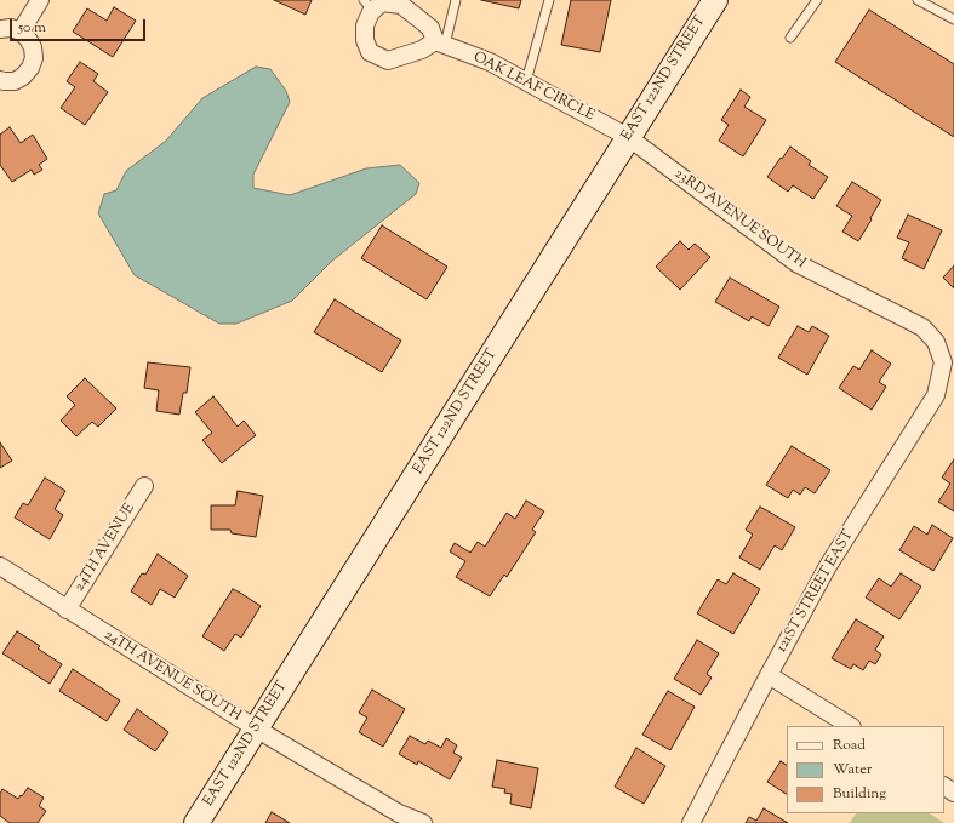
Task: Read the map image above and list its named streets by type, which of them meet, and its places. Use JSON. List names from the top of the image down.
{
  "streets": {
    "street": [
      "EAST 122ND STREET",
      "OAK LEAF CIRCLE",
      "23RD AVENUE SOUTH",
      "24TH AVENUE",
      "121ST STREET EAST",
      "24TH AVENUE SOUTH"
    ]
  },
  "crossings": [
    ["EAST 122ND STREET", "OAK LEAF CIRCLE"],
    ["EAST 122ND STREET", "23RD AVENUE SOUTH"],
    ["EAST 122ND STREET", "24TH AVENUE SOUTH"],
    ["OAK LEAF CIRCLE", "23RD AVENUE SOUTH"],
    ["23RD AVENUE SOUTH", "121ST STREET EAST"],
    ["24TH AVENUE", "24TH AVENUE SOUTH"]
  ],
  "legend": ["Road", "Water", "Building"],
  "scale_bar": "50 m"
}
